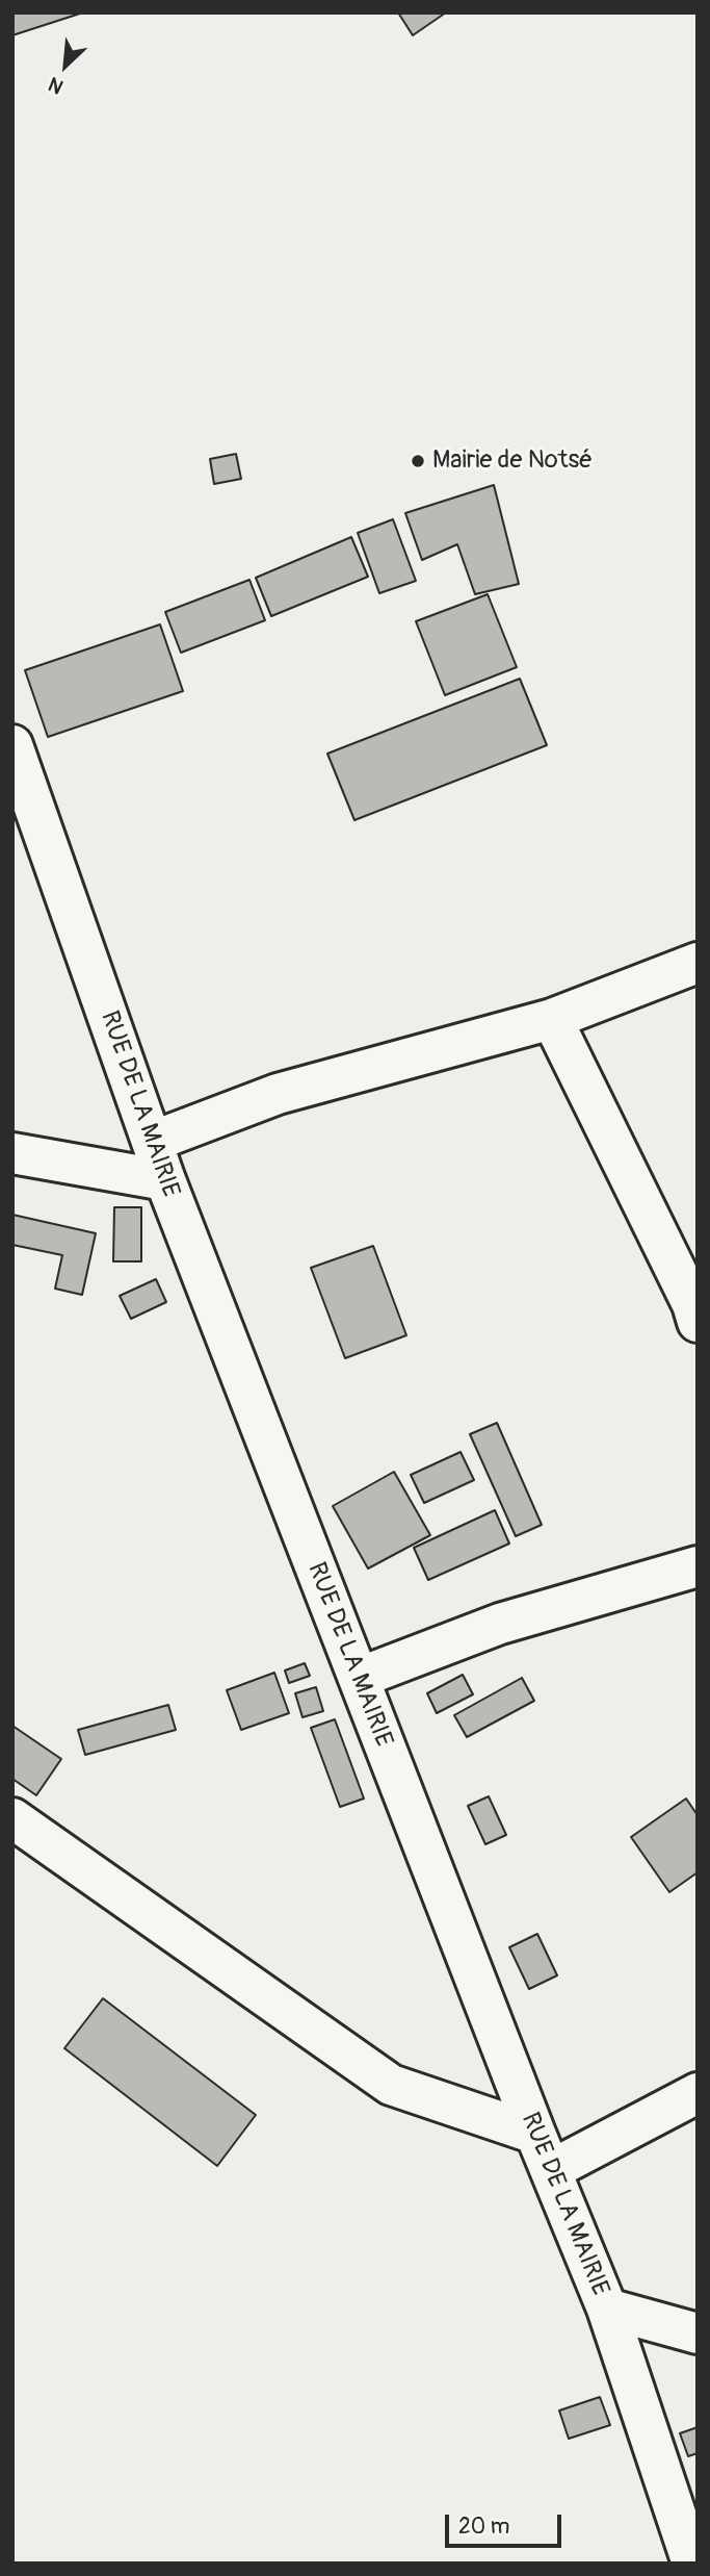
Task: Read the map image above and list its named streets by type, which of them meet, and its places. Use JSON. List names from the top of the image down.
{
  "streets": {
    "street": ["RUE DE LA MAIRIE"]
  },
  "places": ["Mairie de Notsé"],
  "scale_bar": "20 m",
  "north": "bottom left"
}
